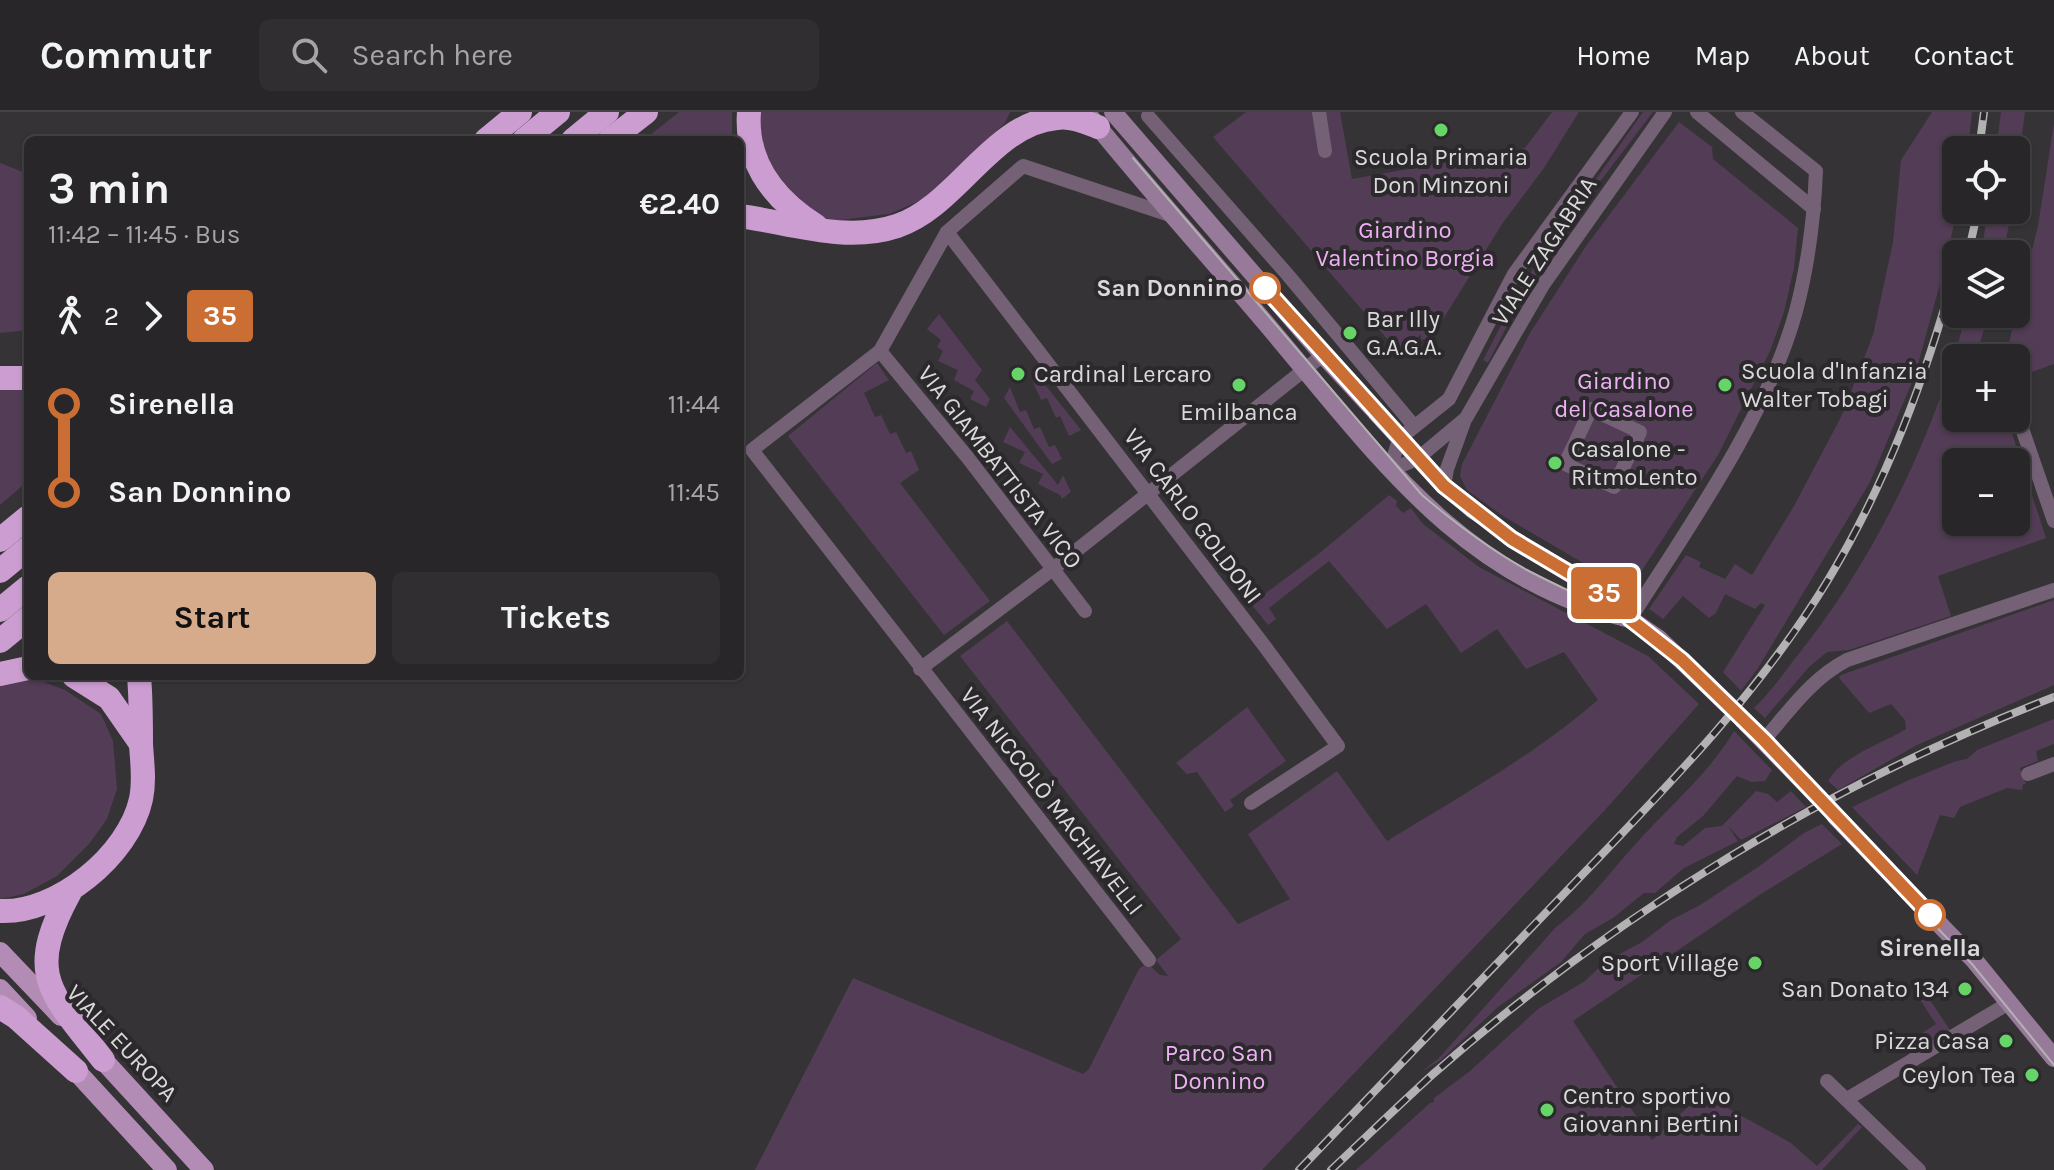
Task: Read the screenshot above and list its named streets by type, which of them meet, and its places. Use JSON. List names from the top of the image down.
{
  "streets": {
    "main road": ["VIALE EUROPA"],
    "street": [
      "VIALE ZAGABRIA",
      "VIA GIAMBATTISTA VICO",
      "VIA CARLO GOLDONI",
      "VIA NICCOLÒ MACHIAVELLI"
    ]
  },
  "crossings": [
    ["VIA GIAMBATTISTA VICO", "VIA NICCOLÒ MACHIAVELLI"],
    ["VIA CARLO GOLDONI", "VIA NICCOLÒ MACHIAVELLI"]
  ],
  "parks": ["Giardino Valentino Borgia", "Giardino del Casalone", "Parco San Donnino"],
  "places": [
    "Scuola Primaria Don Minzoni",
    "San Donnino",
    "Bar Illy G.A.G.A.",
    "Cardinal Lercaro",
    "Emilbanca",
    "Scuola d'Infanzia Walter Tobagi",
    "Casalone - RitmoLento",
    "Sirenella",
    "Sport Village",
    "San Donato 134",
    "Pizza Casa",
    "Ceylon Tea",
    "Centro sportivo Giovanni Bertini"
  ],
  "lines": ["bus line 35"],
  "page": {
    "header": "Commutr",
    "search": "Search here",
    "nav": [
      "Home",
      "Map",
      "About",
      "Contact"
    ],
    "on_map": "35",
    "map_buttons": ["+", "−"],
    "heading": ["3 min", "11:42 – 11:45 · Bus", "€2.40"],
    "legs": ["2", "35"],
    "list": [
      {
        "name": "Sirenella",
        "value": "11:44"
      },
      {
        "name": "San Donnino",
        "value": "11:45"
      }
    ],
    "buttons": ["Start", "Tickets"]
  }
}
